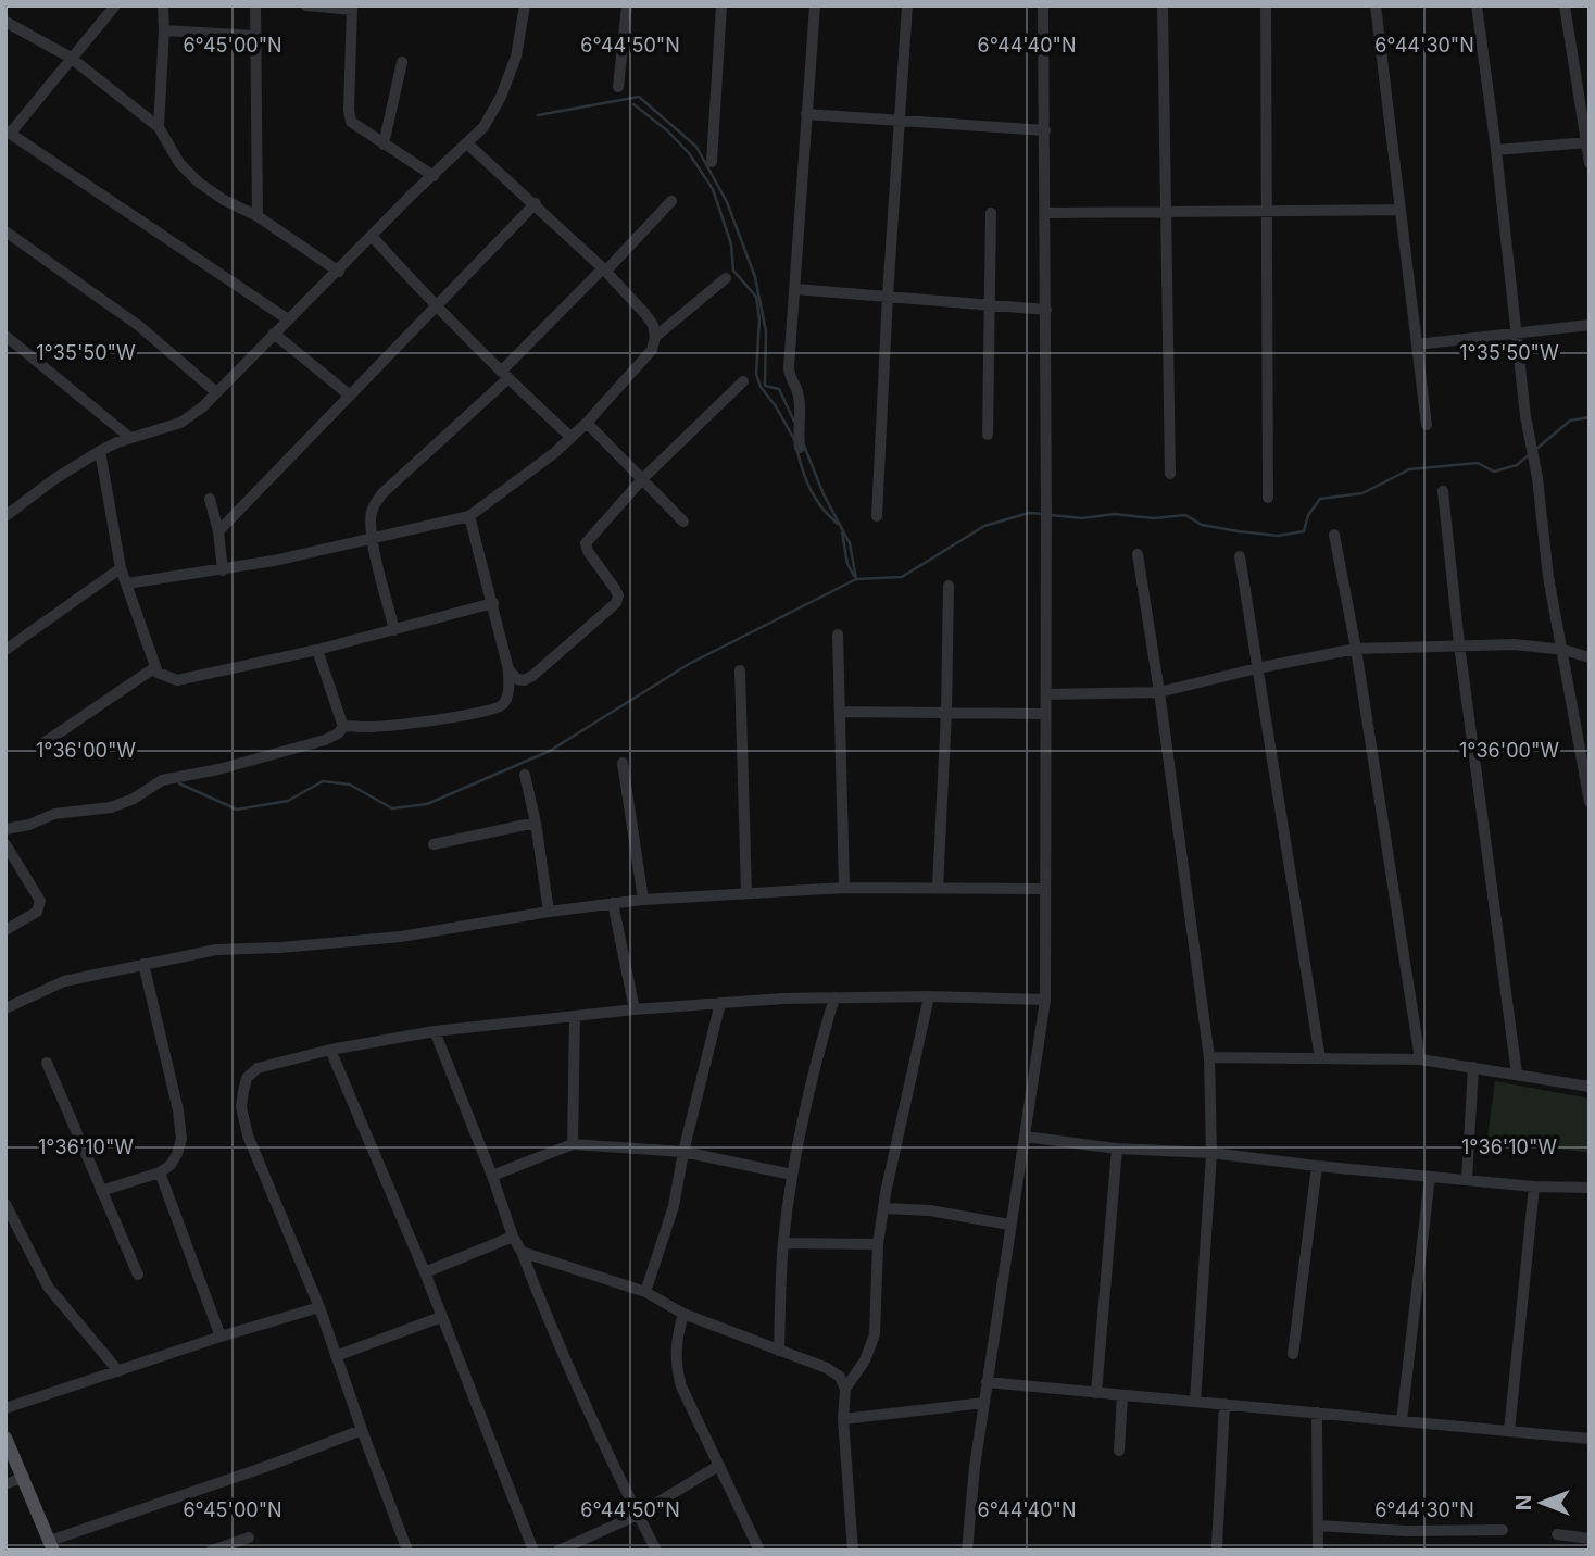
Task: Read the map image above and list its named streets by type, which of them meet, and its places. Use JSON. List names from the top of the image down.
{
  "north": "left",
  "coordinates": [
    "6°45'00\"N",
    "6°44'50\"N",
    "6°44'40\"N",
    "6°44'30\"N",
    "1°35'50\"W",
    "1°36'00\"W",
    "1°36'10\"W"
  ]
}
